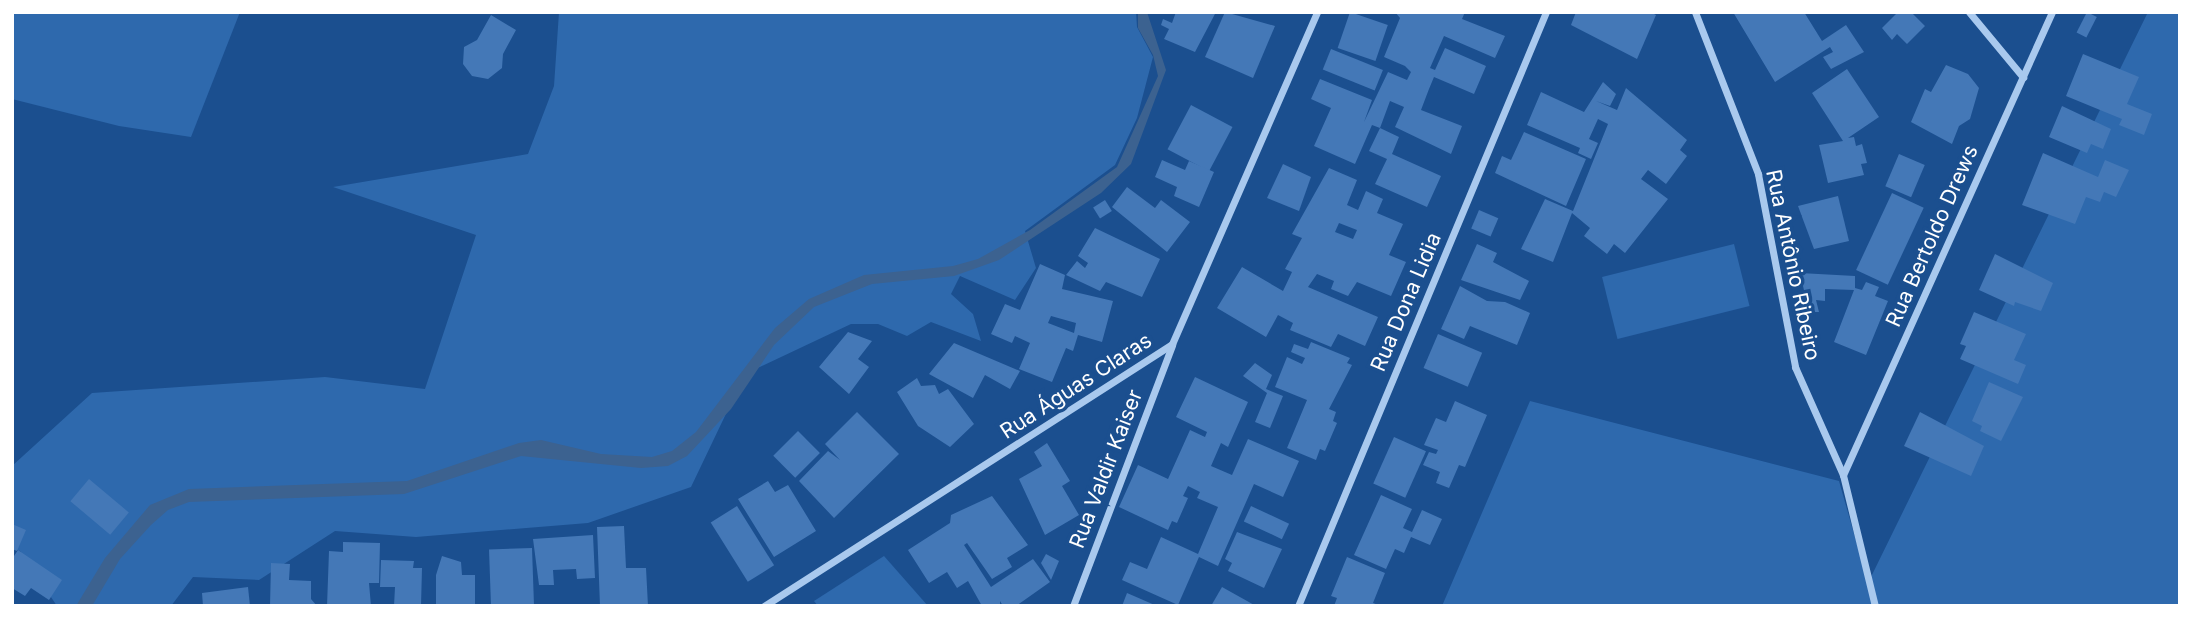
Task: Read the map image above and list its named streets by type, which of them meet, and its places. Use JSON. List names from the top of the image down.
{
  "streets": {
    "street": [
      "Rua Bertoldo Drews",
      "Rua Antônio Ribeiro",
      "Rua Dona Lidia",
      "Rua Águas Claras",
      "Rua Valdir Kaiser"
    ]
  },
  "crossings": [
    ["Rua Bertoldo Drews", "Rua Antônio Ribeiro"],
    ["Rua Águas Claras", "Rua Valdir Kaiser"]
  ]
}
